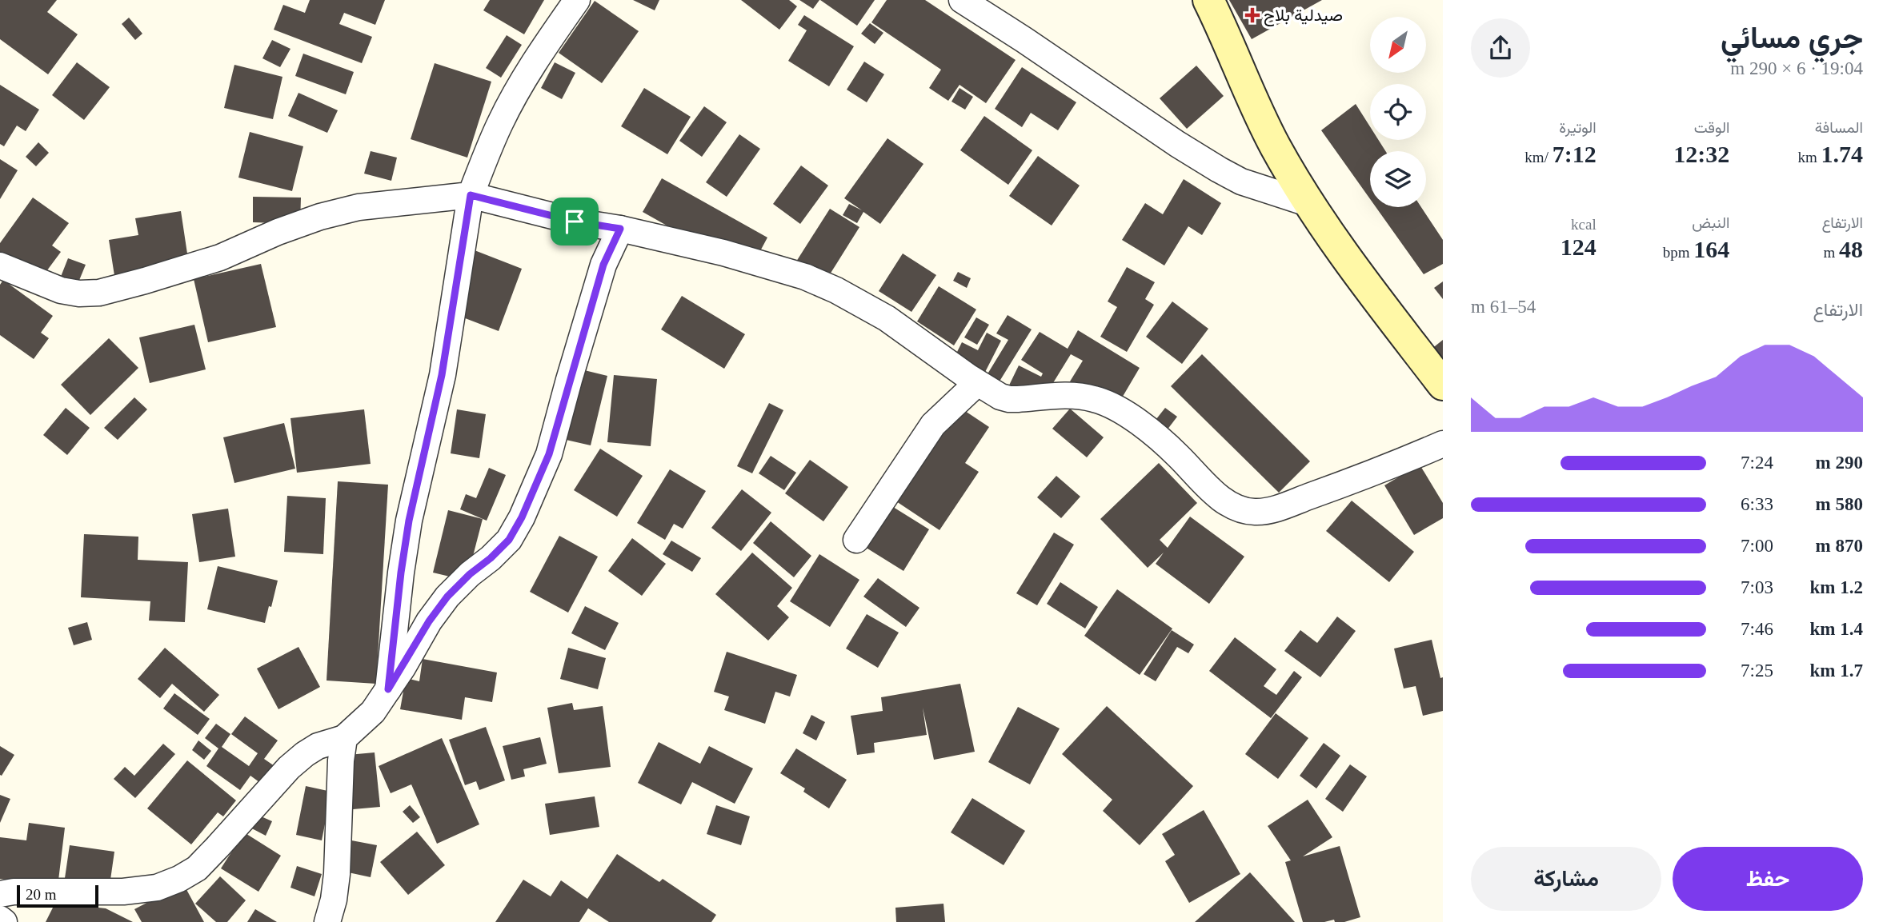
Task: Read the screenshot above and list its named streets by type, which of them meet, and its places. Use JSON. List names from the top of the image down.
{
  "places": {
    "health": ["صيدلية بلاح"]
  },
  "scale_bar": "20 m",
  "north": "bottom left",
  "page": {
    "heading": ["جري مسائي", "19:04 · 6 × 290 m"],
    "stats": [
      ["المسافة", "1.74 km"],
      ["الوقت", "12:32"],
      ["الوتيرة", "7:12 /km"],
      ["الارتفاع", "48 m"],
      ["النبض", "164 bpm"],
      ["kcal", "124"]
    ],
    "chart": ["الارتفاع", "54–61 m"],
    "list": [
      {
        "name": "290 m",
        "note": "7:24"
      },
      {
        "name": "580 m",
        "note": "6:33"
      },
      {
        "name": "870 m",
        "note": "7:00"
      },
      {
        "name": "1.2 km",
        "note": "7:03"
      },
      {
        "name": "1.4 km",
        "note": "7:46"
      },
      {
        "name": "1.7 km",
        "note": "7:25"
      }
    ],
    "buttons": ["حفظ", "مشاركة"],
    "scale": "20 m"
  }
}
